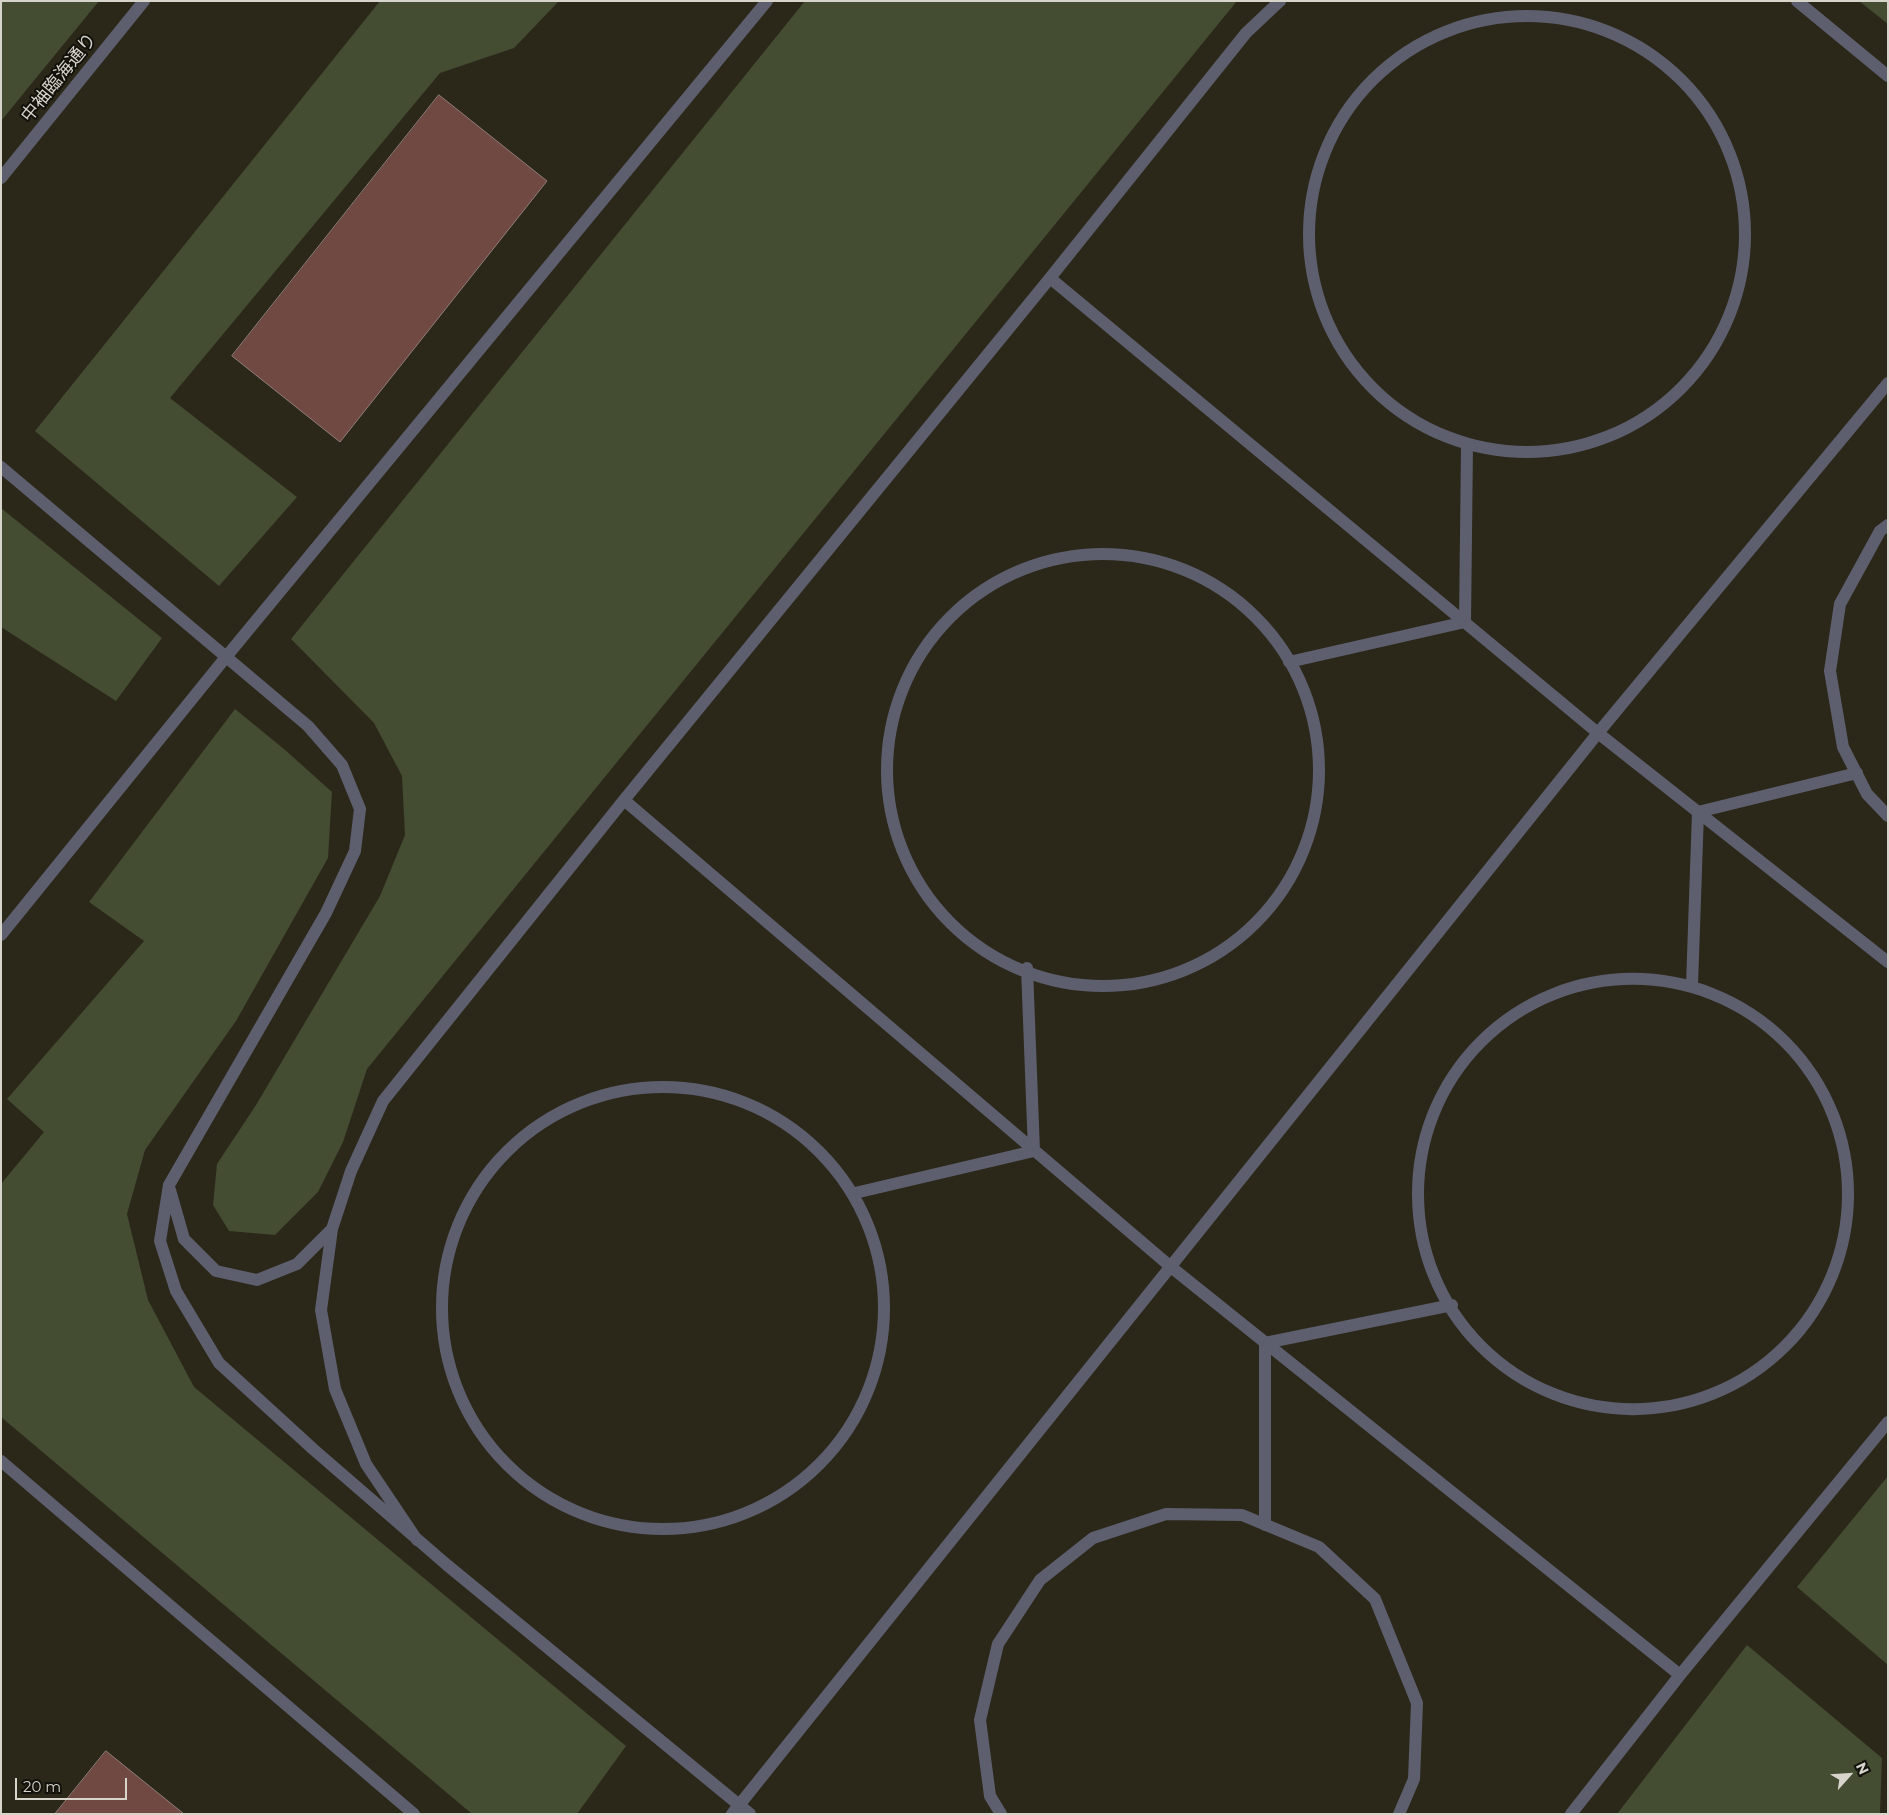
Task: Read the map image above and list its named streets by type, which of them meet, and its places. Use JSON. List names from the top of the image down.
{
  "streets": {
    "street": ["中袖臨海通り"]
  },
  "scale_bar": "20 m",
  "north": "top right"
}
